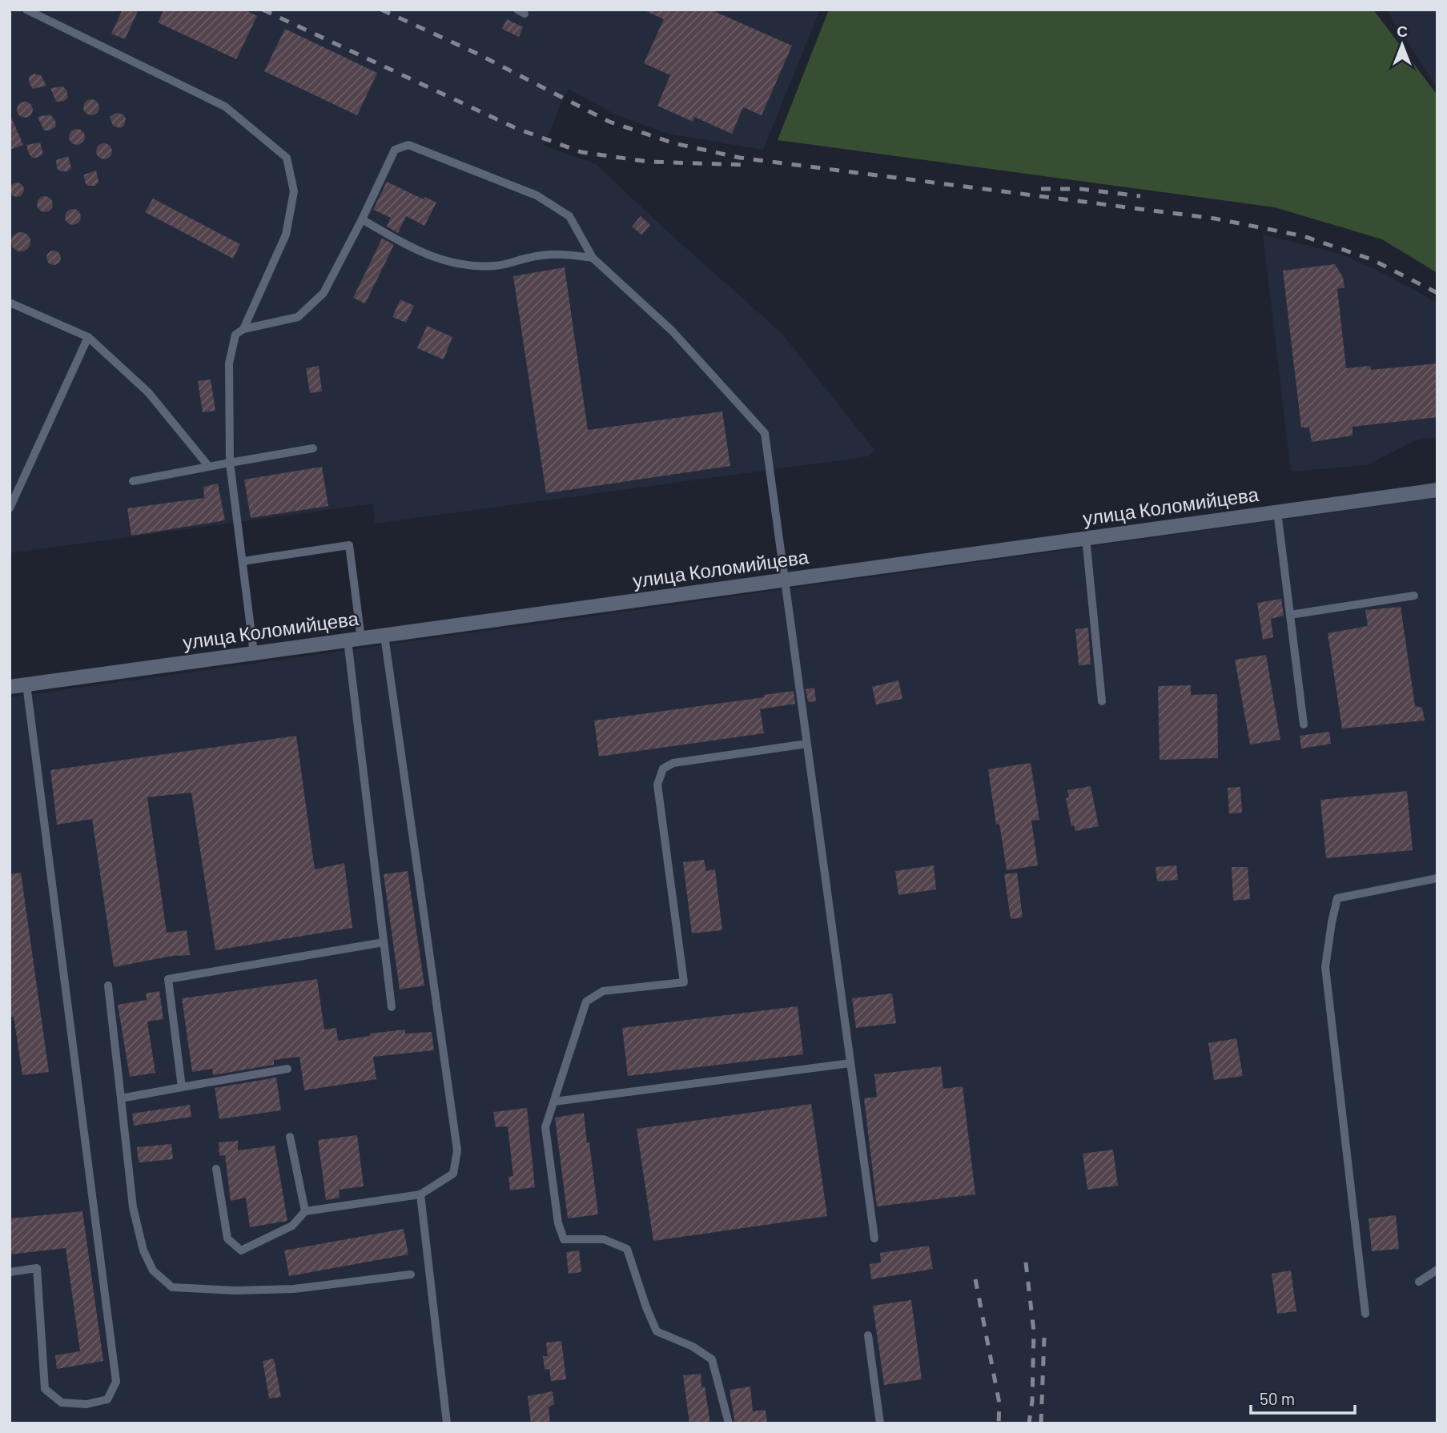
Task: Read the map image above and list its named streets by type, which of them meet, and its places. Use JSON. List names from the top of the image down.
{
  "streets": {
    "street": ["улица Коломийцева"]
  },
  "scale_bar": "50 m",
  "north": "top"
}
